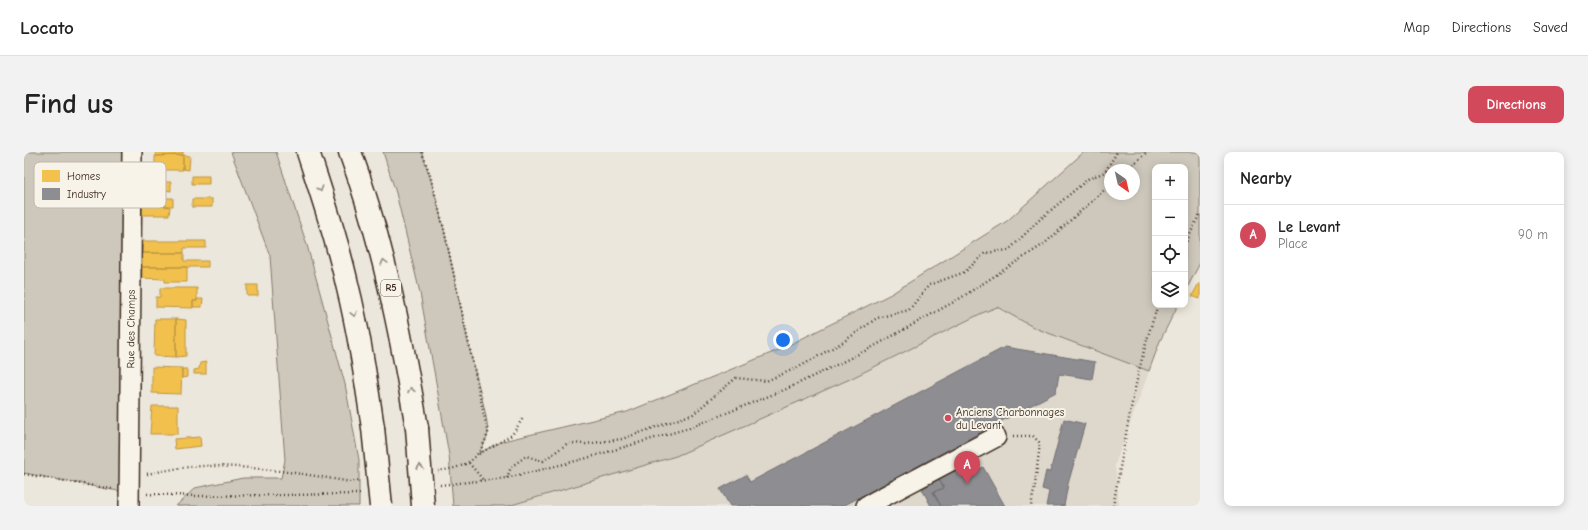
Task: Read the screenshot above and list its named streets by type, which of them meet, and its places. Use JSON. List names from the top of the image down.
{
  "streets": {
    "highway": ["R5"],
    "street": ["Rue des Champs"]
  },
  "places": ["Anciens Charbonnages du Levant"],
  "legend": ["Homes", "Industry"],
  "north": "bottom right",
  "page": {
    "header": "Locato",
    "nav": ["Map", "Directions", "Saved"],
    "buttons": "Directions",
    "title": "Find us",
    "heading": "Nearby",
    "map_buttons": ["+", "−"],
    "list": [
      {
        "mark": "A",
        "name": "Le Levant",
        "note": "Place",
        "value": "90 m"
      }
    ],
    "pins": "A"
  }
}
